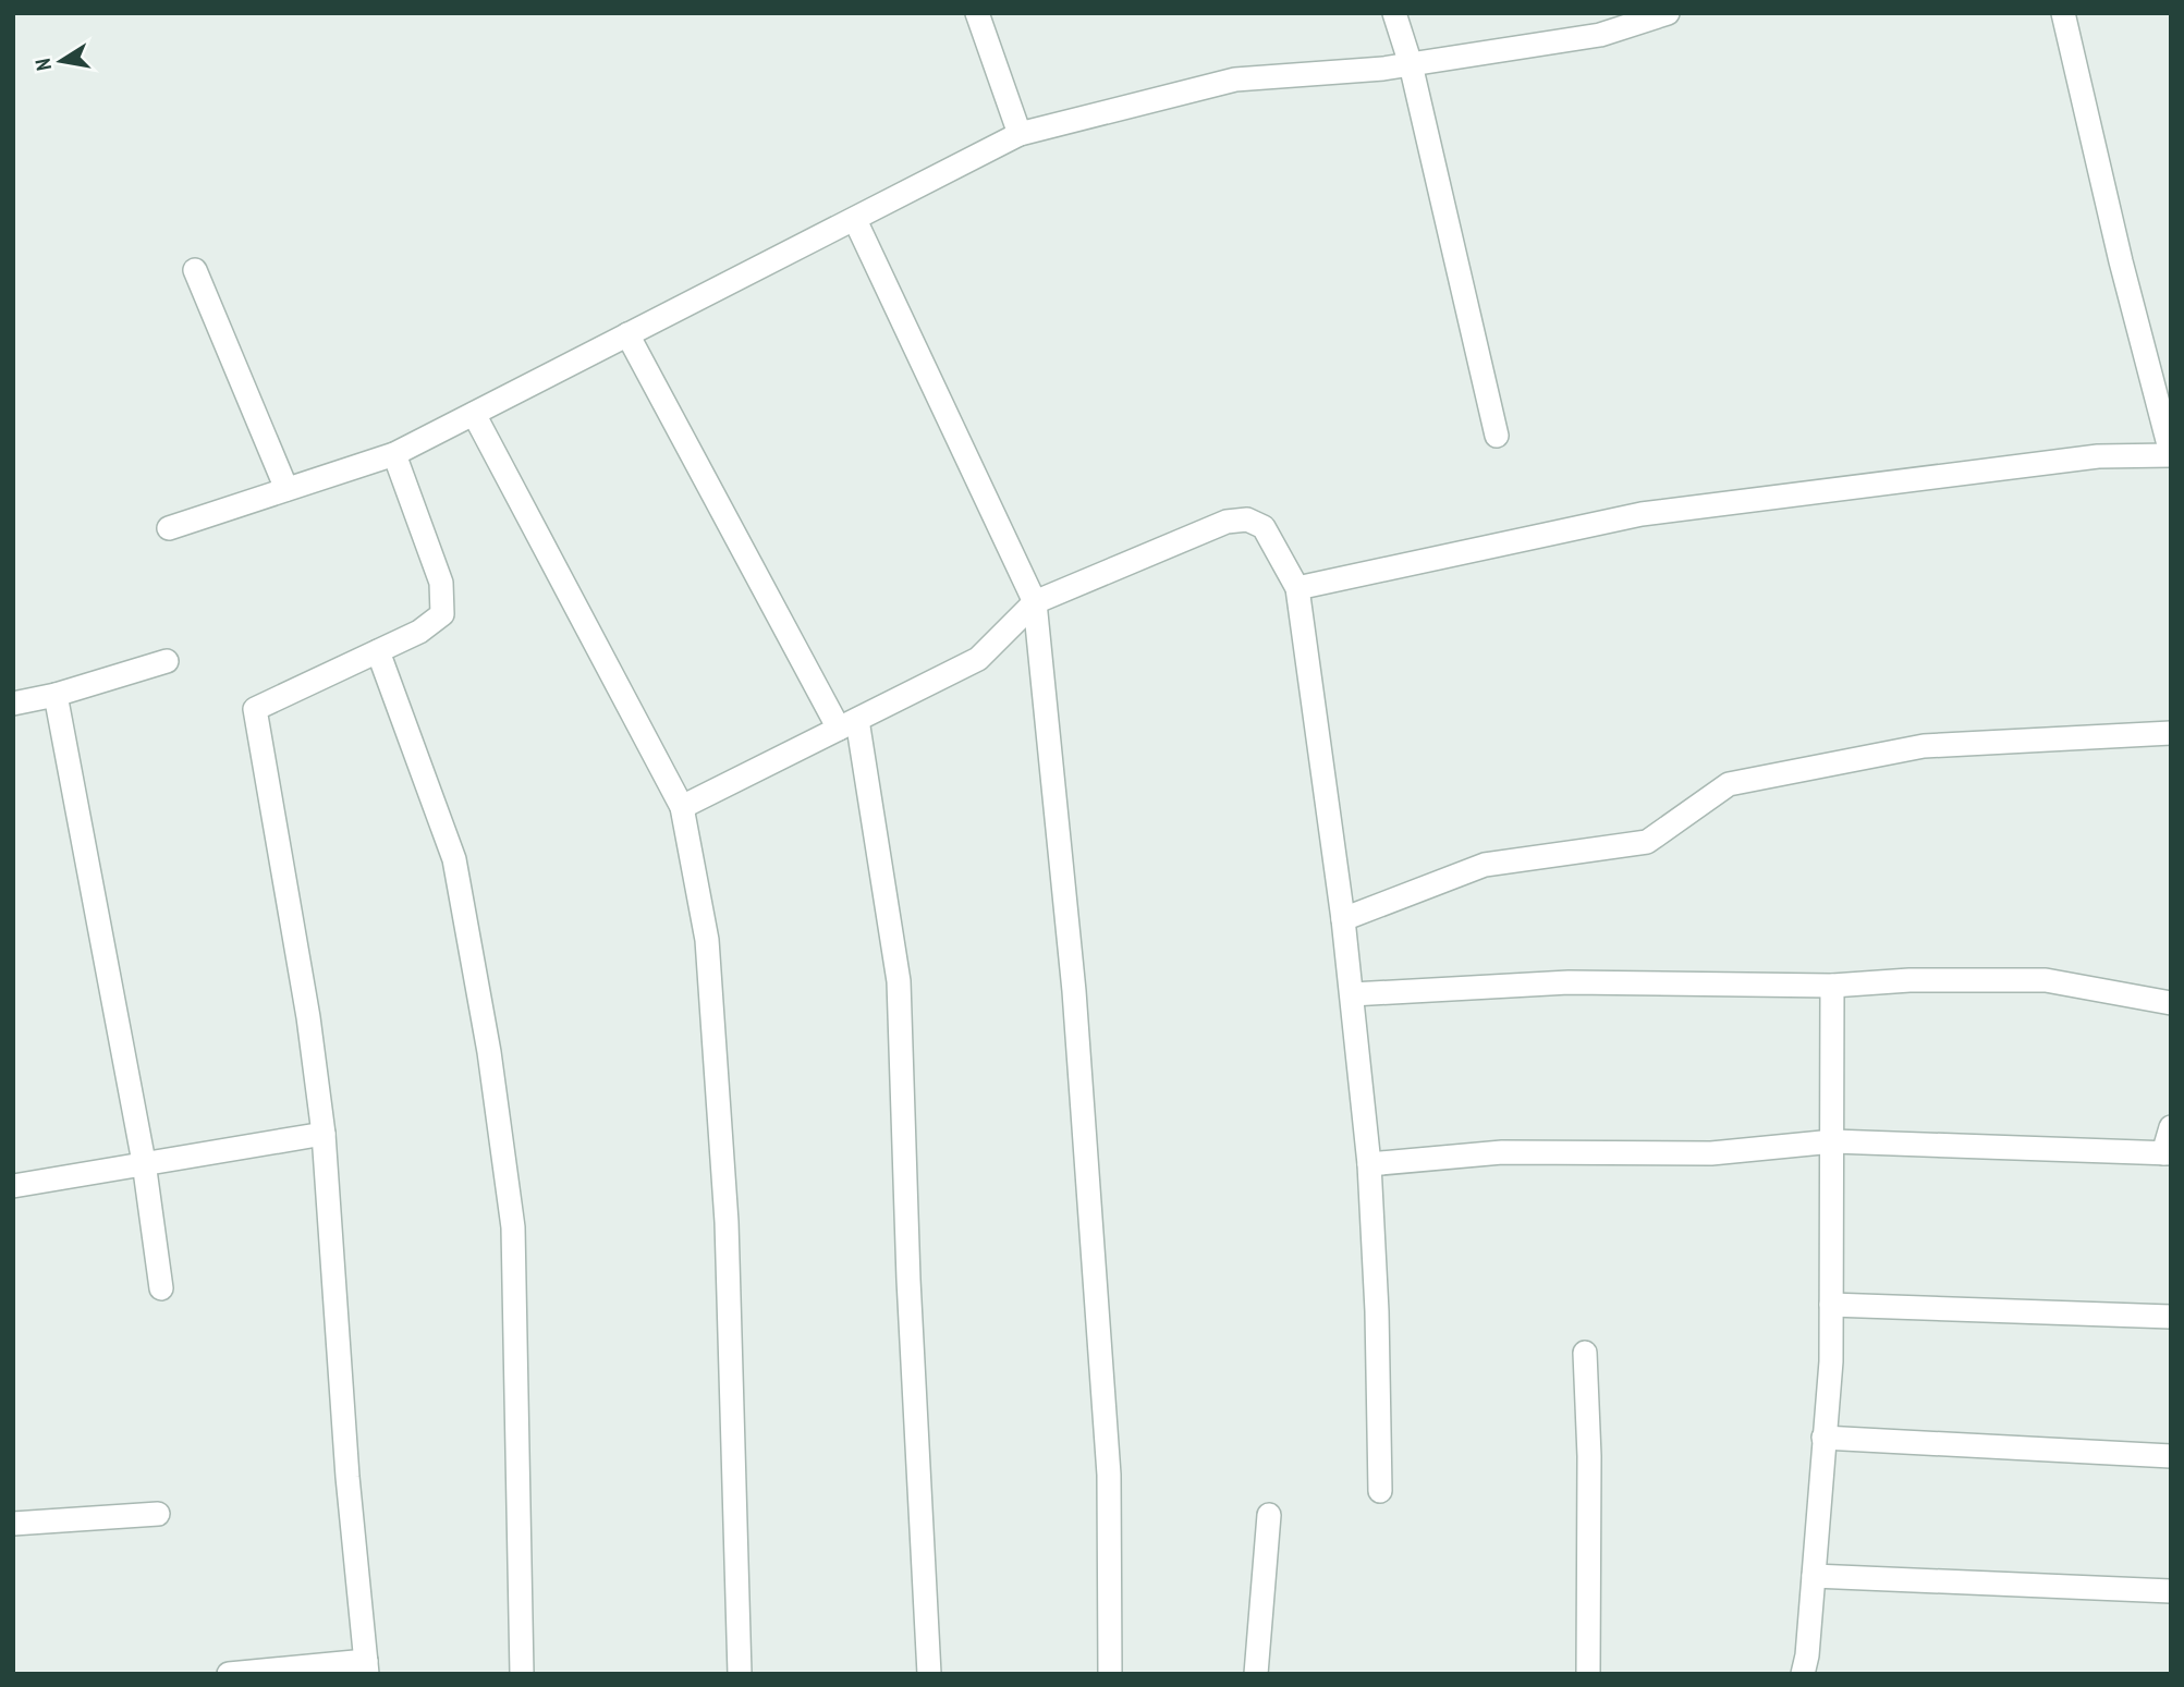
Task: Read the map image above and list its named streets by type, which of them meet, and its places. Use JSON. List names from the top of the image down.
{
  "north": "left"
}
